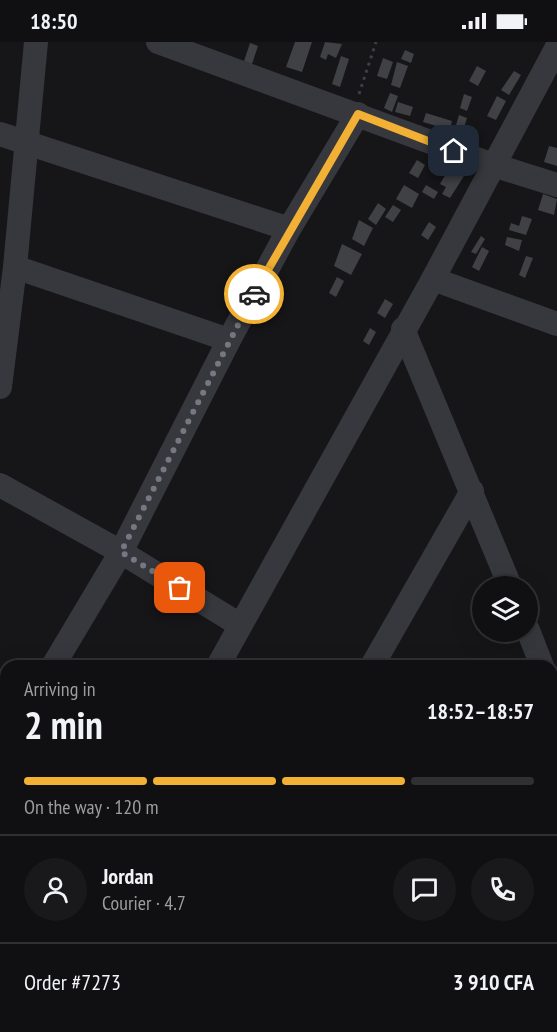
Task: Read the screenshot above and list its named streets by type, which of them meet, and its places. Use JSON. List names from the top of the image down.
{
  "page": {
    "status": "18:50",
    "heading": ["2 min", "Arriving in", "18:52–18:57"],
    "panel": [
      "Jordan",
      "Courier · 4.7",
      "Order #7273",
      "3 910 CFA"
    ],
    "bar": "On the way · 120 m"
  }
}
